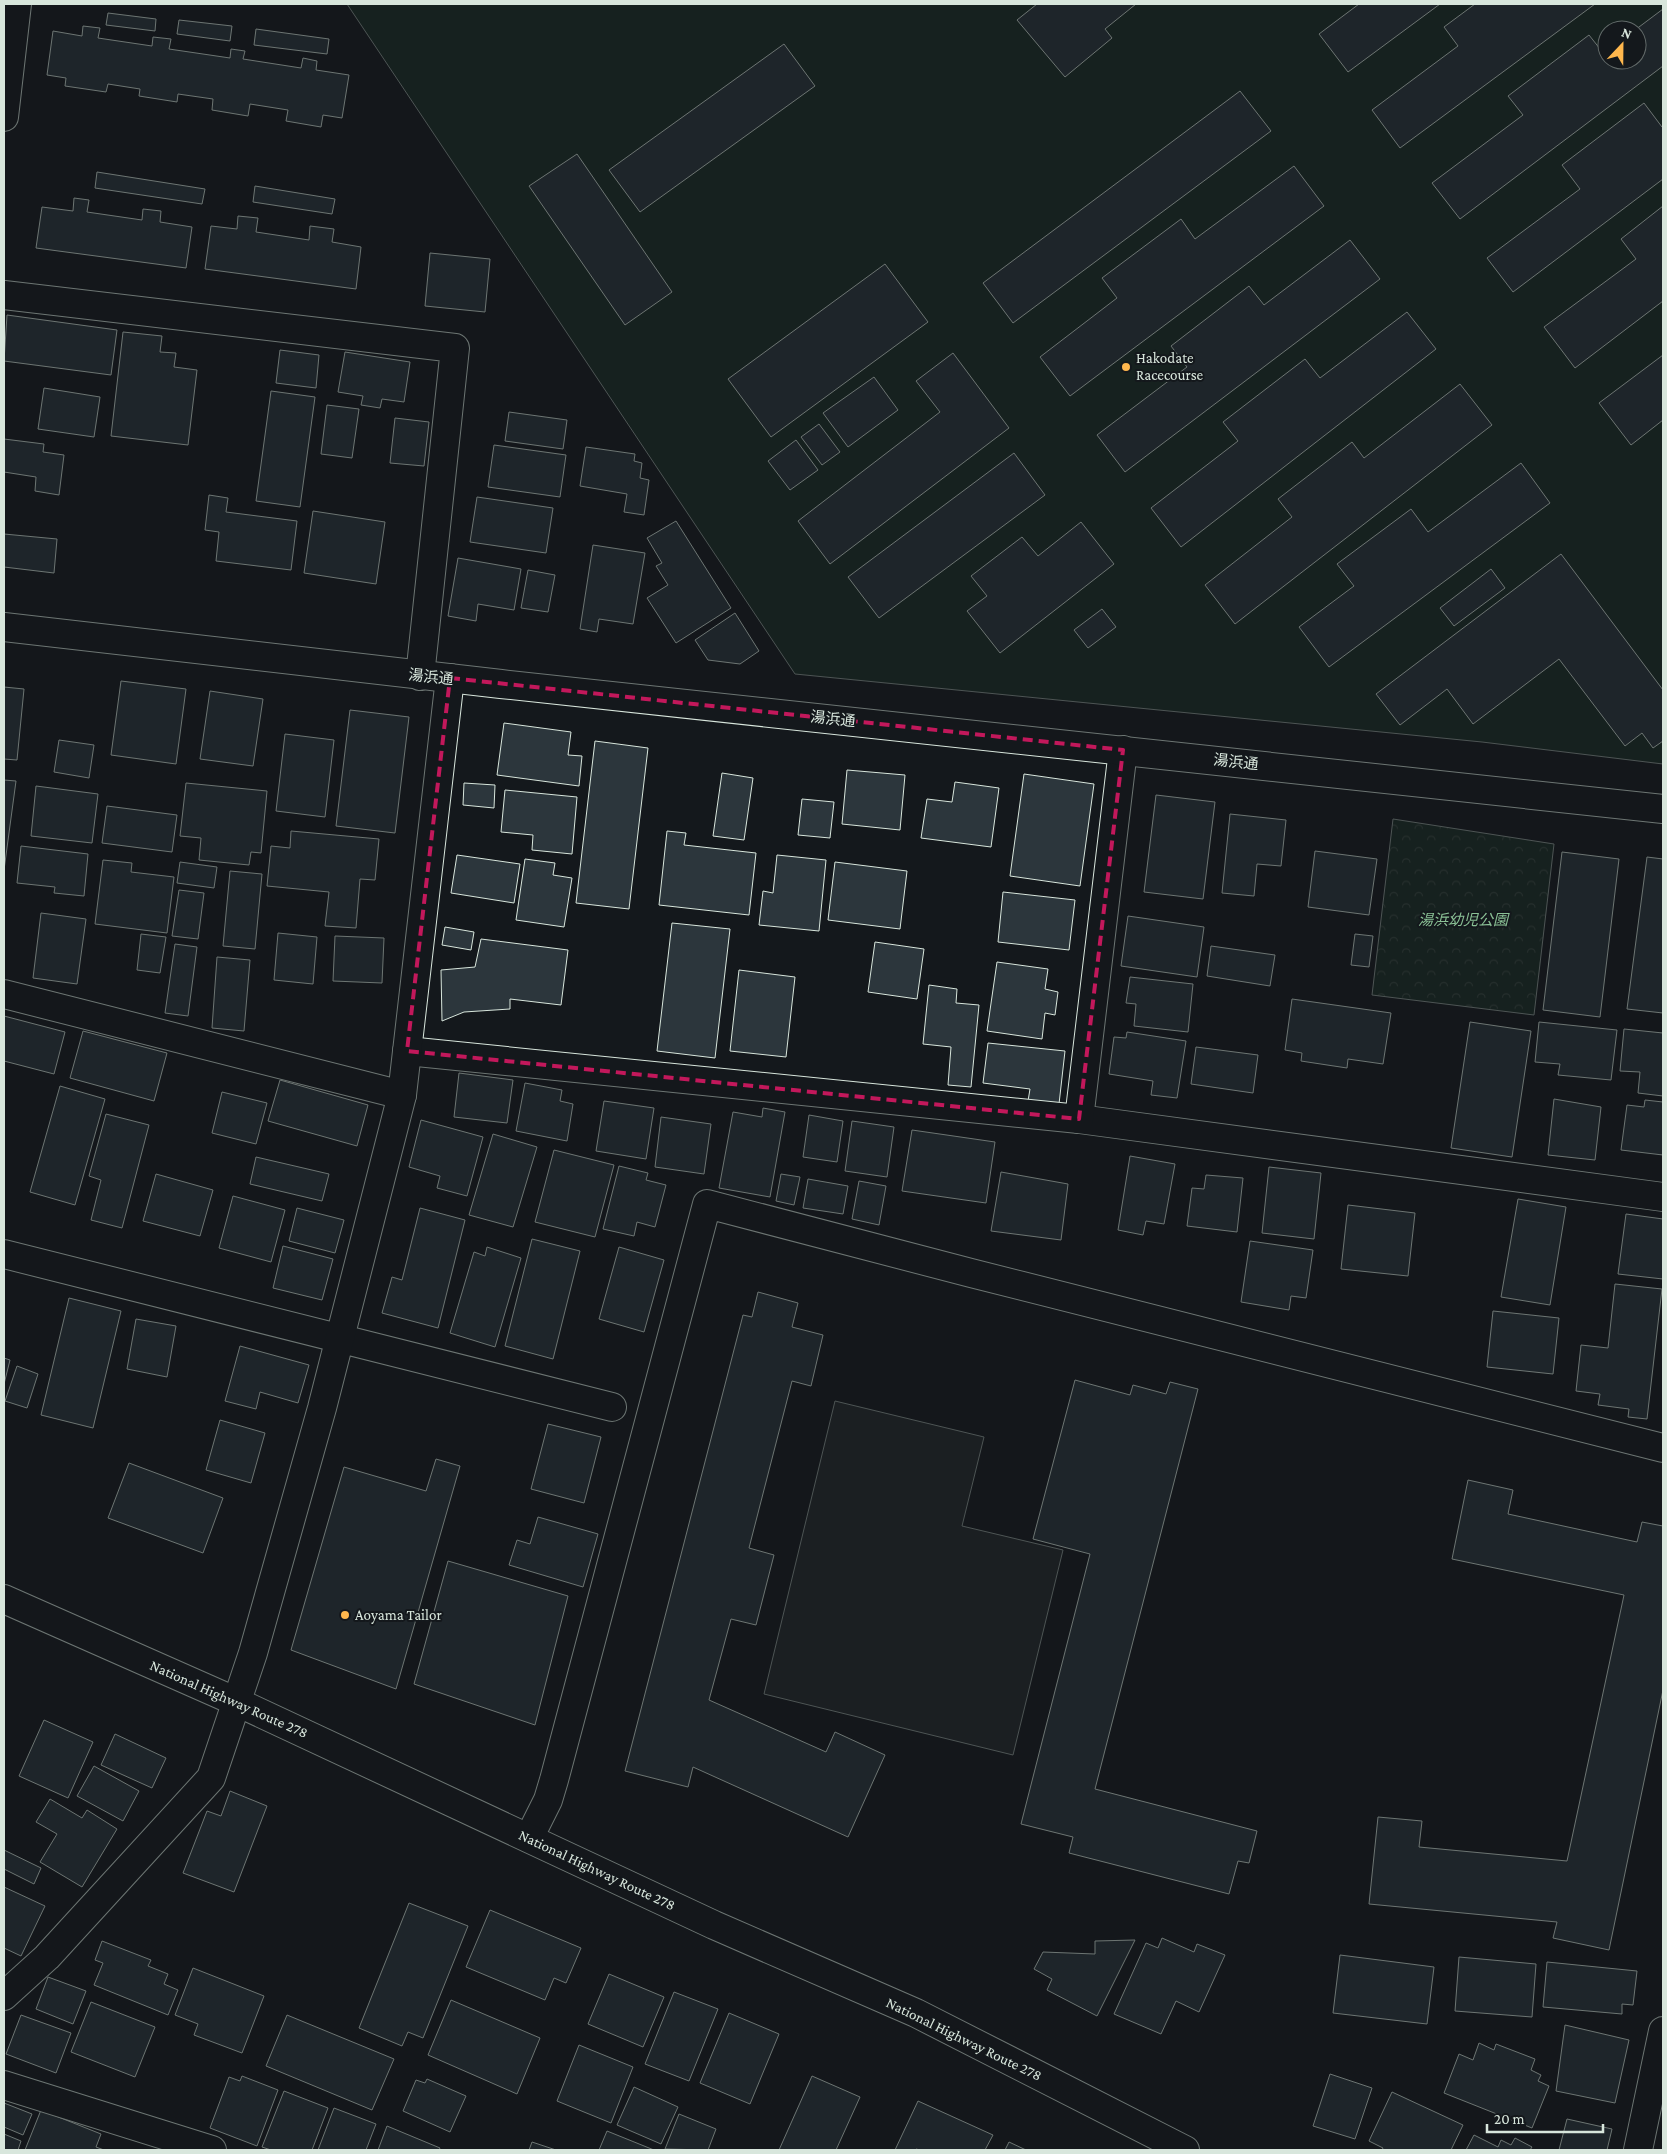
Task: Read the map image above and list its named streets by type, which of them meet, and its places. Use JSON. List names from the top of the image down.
{
  "streets": {
    "main road": ["湯浜通", "National Highway Route 278"]
  },
  "parks": ["湯浜幼児公園"],
  "places": ["Hakodate Racecourse", "Aoyama Tailor"],
  "scale_bar": "20 m",
  "north": "top"
}
